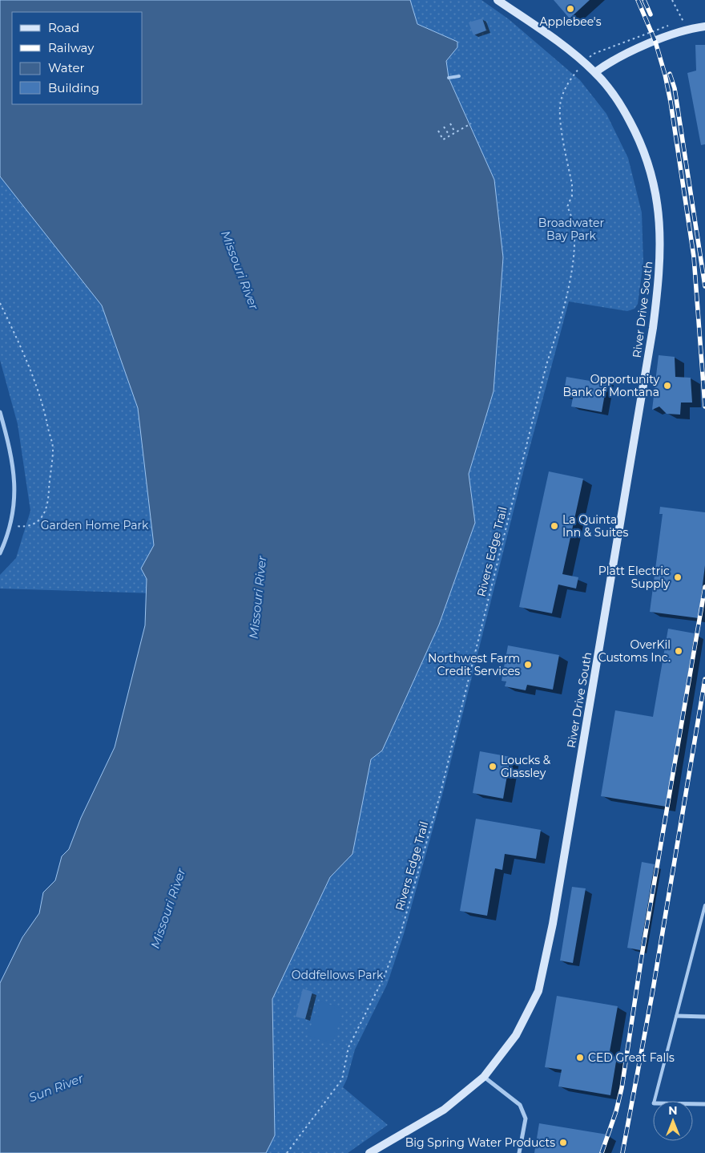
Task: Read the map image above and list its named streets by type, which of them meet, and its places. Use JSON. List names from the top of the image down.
{
  "streets": {
    "main road": ["River Drive South"],
    "path": ["Rivers Edge Trail"]
  },
  "crossings": [
    ["River Drive South", "Rivers Edge Trail"]
  ],
  "water": ["Missouri River", "Sun River"],
  "parks": ["Broadwater Bay Park", "Garden Home Park", "Oddfellows Park"],
  "places": [
    "Applebee's",
    "Opportunity Bank of Montana",
    "La Quinta Inn & Suites",
    "Platt Electric Supply",
    "OverKil Customs Inc.",
    "Northwest Farm Credit Services",
    "Loucks & Glassley",
    "CED Great Falls",
    "Big Spring Water Products"
  ],
  "legend": [
    "Road",
    "Railway",
    "Water",
    "Building"
  ],
  "north": "top"
}
